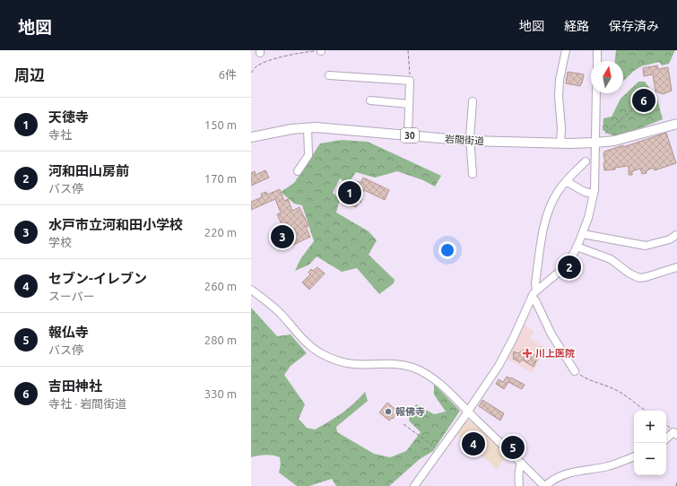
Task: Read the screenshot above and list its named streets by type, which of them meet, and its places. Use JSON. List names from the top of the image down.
{
  "streets": {
    "main road": ["30", "岩間街道"]
  },
  "places": {
    "health": ["川上医院"],
    "other": ["報佛寺"]
  },
  "north": "top",
  "page": {
    "header": "地図",
    "nav": ["地図", "経路", "保存済み"],
    "heading": ["周辺", "6件"],
    "pins": [
      "6",
      "1",
      "3",
      "2",
      "4",
      "5"
    ],
    "list": [
      {
        "mark": "1",
        "name": "天徳寺",
        "note": "寺社",
        "value": "150 m"
      },
      {
        "mark": "2",
        "name": "河和田山房前",
        "note": "バス停",
        "value": "170 m"
      },
      {
        "mark": "3",
        "name": "水戸市立河和田小学校",
        "note": "学校",
        "value": "220 m"
      },
      {
        "mark": "4",
        "name": "セブン-イレブン",
        "note": "スーパー",
        "value": "260 m"
      },
      {
        "mark": "5",
        "name": "報仏寺",
        "note": "バス停",
        "value": "280 m"
      },
      {
        "mark": "6",
        "name": "吉田神社",
        "note": "寺社 · 岩間街道",
        "value": "330 m"
      }
    ],
    "map_buttons": ["+", "−"]
  }
}
